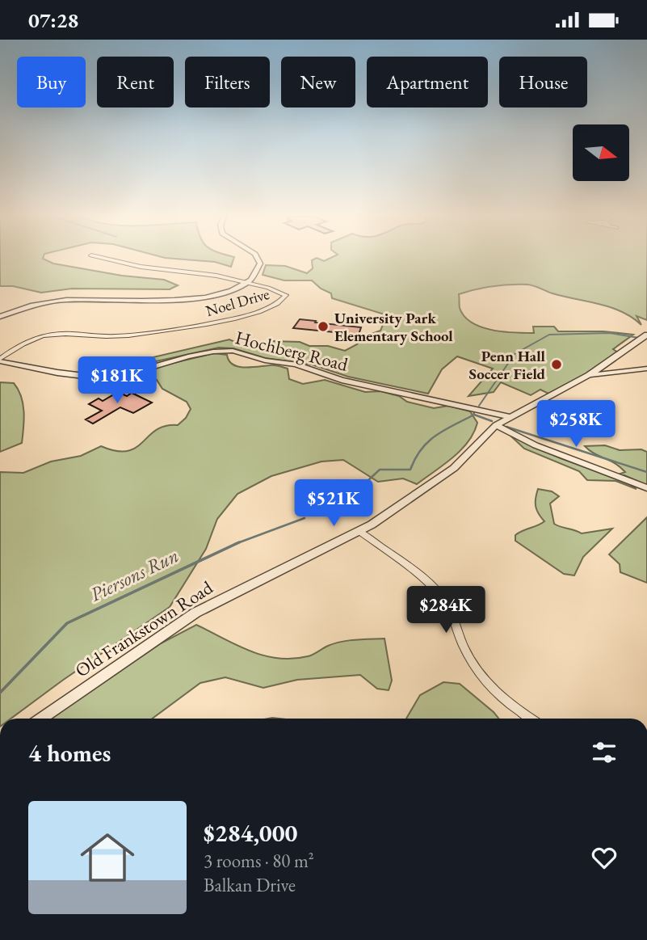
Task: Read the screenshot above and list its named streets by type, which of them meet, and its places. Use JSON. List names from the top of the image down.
{
  "streets": {
    "street": ["Noel Drive", "Hochberg Road", "Old Frankstown Road"]
  },
  "crossings": [
    ["Noel Drive", "Hochberg Road"],
    ["Hochberg Road", "Old Frankstown Road"]
  ],
  "water": ["Piersons Run"],
  "places": ["University Park Elementary School", "Penn Hall Soccer Field"],
  "north": "right",
  "page": {
    "status": "07:28",
    "chip": [
      "Buy",
      "Rent",
      "Filters",
      "New",
      "Apartment",
      "House"
    ],
    "price": [
      "$181K",
      "$258K",
      "$521K",
      "$284K"
    ],
    "heading": "4 homes",
    "list": [
      {
        "name": "$284,000",
        "note": "3 rooms · 80 m² · Balkan Drive"
      }
    ]
  }
}
